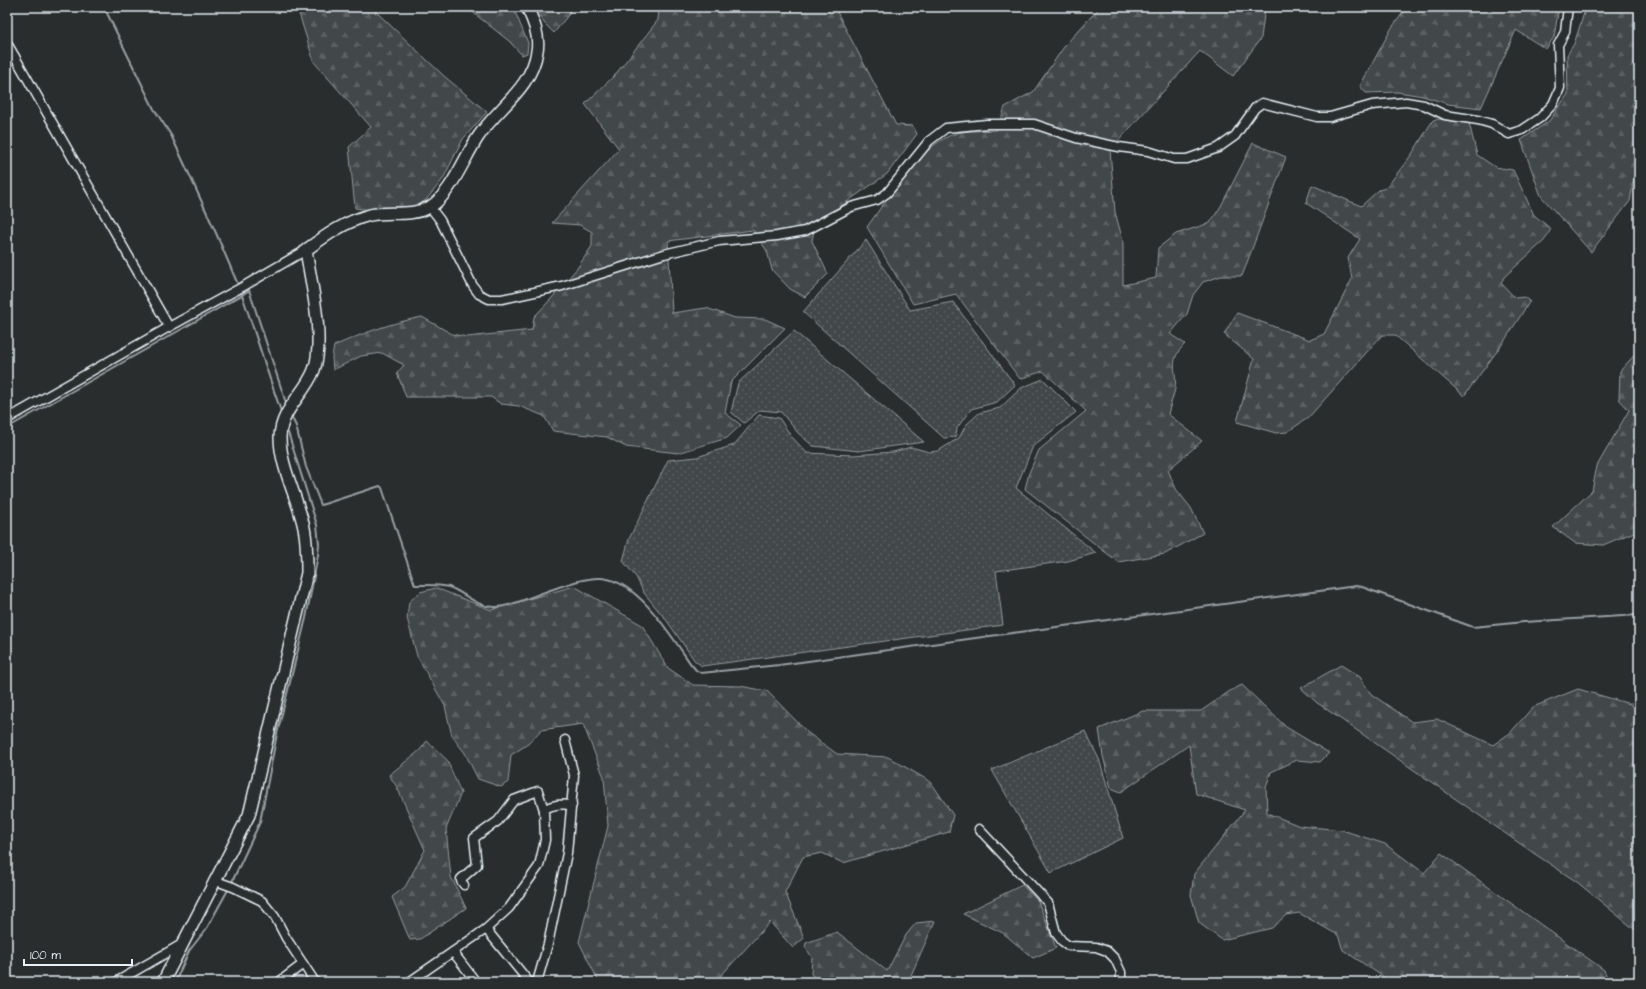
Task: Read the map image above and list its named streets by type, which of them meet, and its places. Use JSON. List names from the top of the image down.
{
  "scale_bar": "100 m"
}
